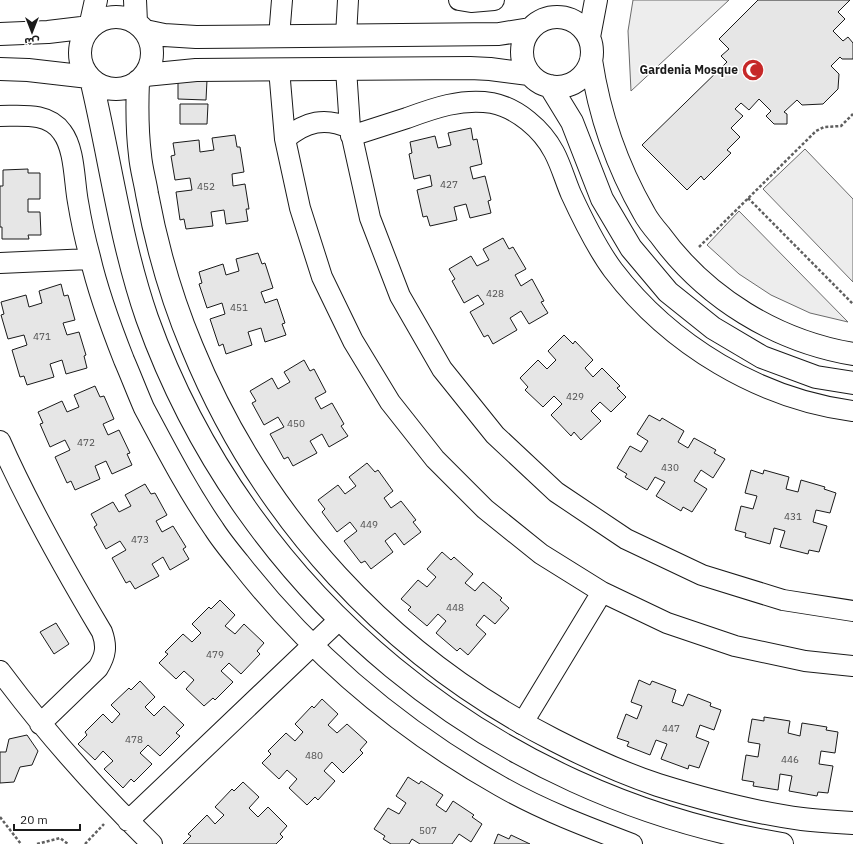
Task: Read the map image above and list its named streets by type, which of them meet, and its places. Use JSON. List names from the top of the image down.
{
  "places": {
    "mosque": ["Gardenia Mosque"]
  },
  "house_numbers": [
    "427",
    "452",
    "428",
    "451",
    "471",
    "429",
    "450",
    "472",
    "430",
    "431",
    "449",
    "473",
    "448",
    "479",
    "447",
    "478",
    "480",
    "446",
    "507"
  ],
  "scale_bar": "20 m",
  "north": "bottom"
}
